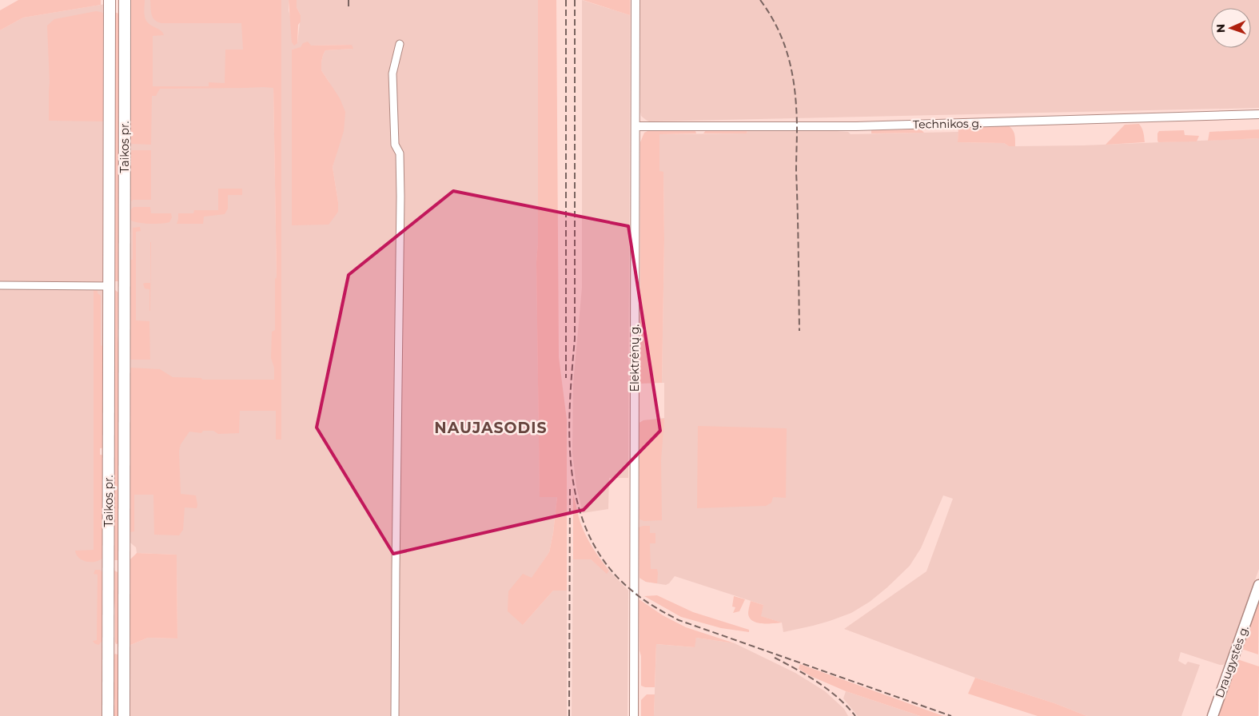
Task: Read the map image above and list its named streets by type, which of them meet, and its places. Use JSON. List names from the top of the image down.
{
  "streets": {
    "main road": ["Taikos pr.", "Draugystės g."],
    "street": ["Technikos g.", "Elektrėnų g."]
  },
  "crossings": [
    ["Technikos g.", "Elektrėnų g."]
  ],
  "districts": ["NAUJASODIS"],
  "north": "left"
}
